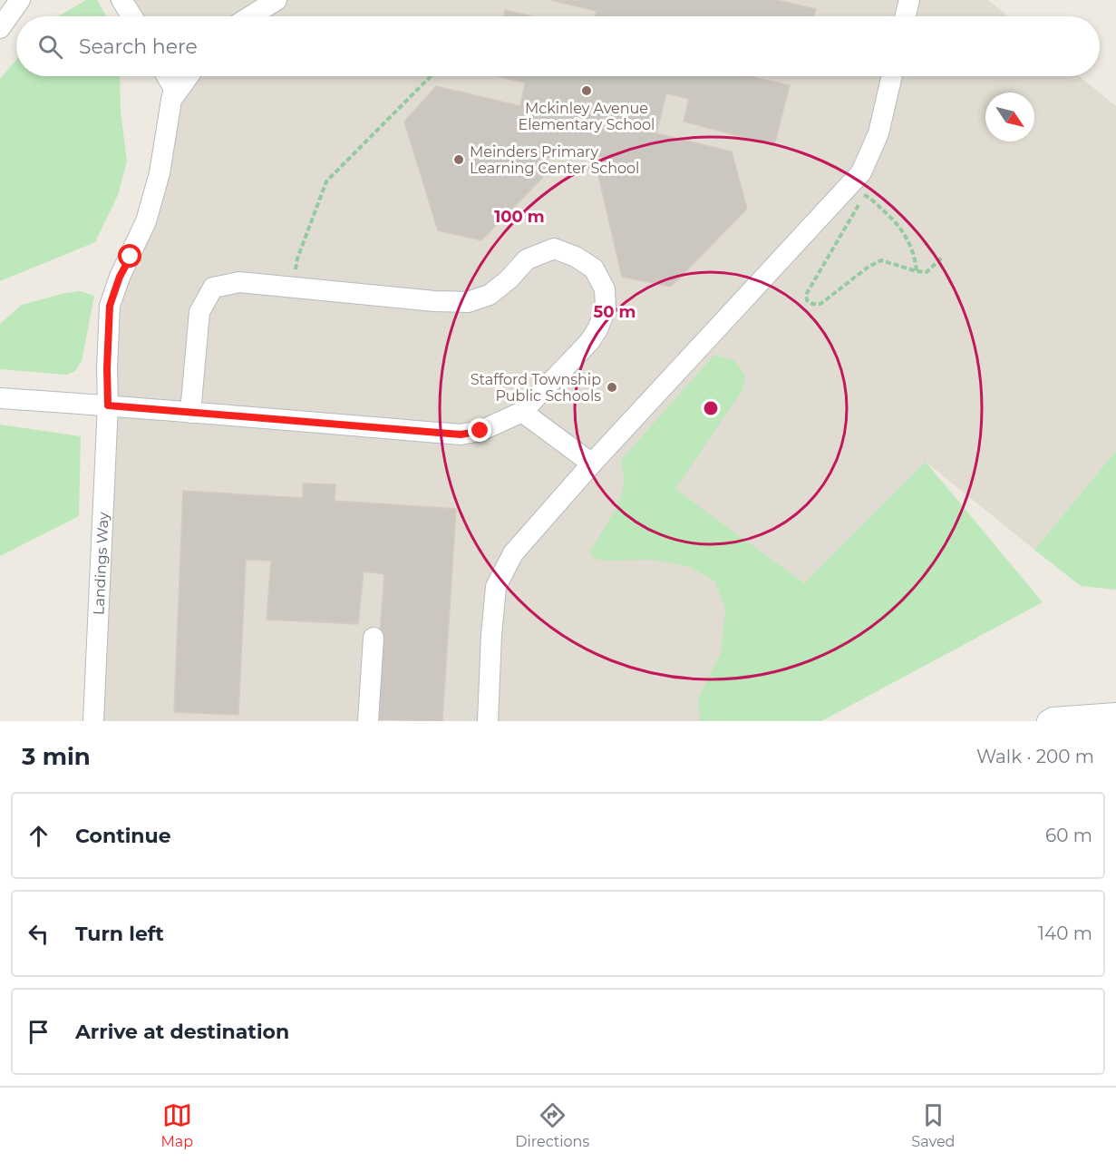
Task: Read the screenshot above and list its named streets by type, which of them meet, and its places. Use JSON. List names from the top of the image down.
{
  "streets": {
    "street": ["Landings Way"]
  },
  "places": ["Mckinley Avenue Elementary School", "Meinders Primary Learning Center School", "Stafford Township Public Schools"],
  "north": "bottom right",
  "page": {
    "search": "Search here",
    "heading": ["3 min", "Walk · 200 m"],
    "list": [
      ["Continue", "60 m"],
      ["Turn left", "140 m"],
      "Arrive at destination"
    ],
    "nav": ["Map", "Directions", "Saved"]
  },
  "rings": ["100 m", "50 m"]
}
